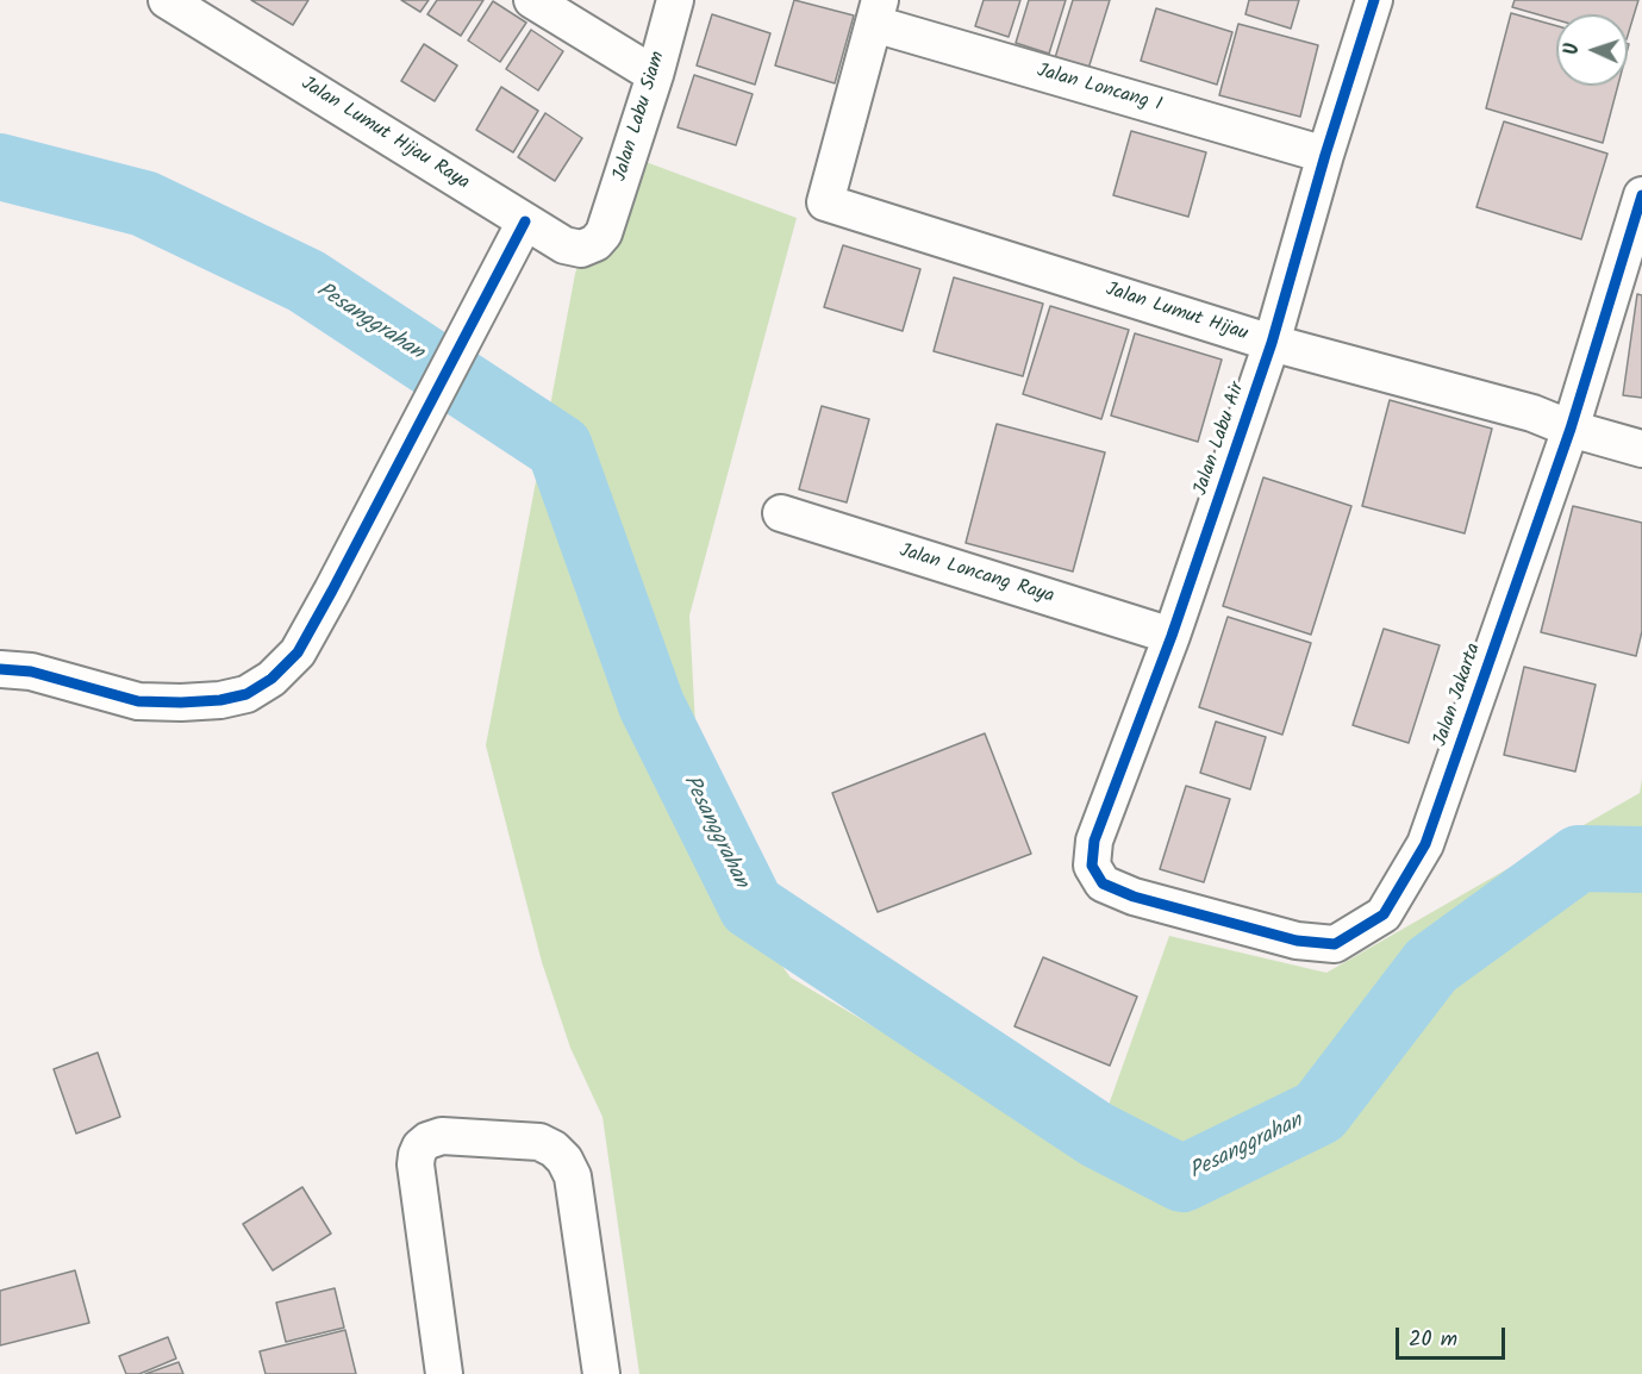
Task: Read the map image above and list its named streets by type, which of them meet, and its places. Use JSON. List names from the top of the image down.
{
  "streets": {
    "street": [
      "Jalan Loncang I",
      "Jalan Labu Siam",
      "Jalan Lumut Hijau Raya",
      "Jalan Lumut Hijau",
      "Jalan Labu Air",
      "Jalan Loncang Raya",
      "Jalan Jakarta"
    ]
  },
  "crossings": [
    ["Jalan Loncang I", "Jalan Lumut Hijau"],
    ["Jalan Loncang I", "Jalan Labu Air"],
    ["Jalan Labu Siam", "Jalan Lumut Hijau Raya"],
    ["Jalan Lumut Hijau", "Jalan Labu Air"],
    ["Jalan Lumut Hijau", "Jalan Jakarta"],
    ["Jalan Labu Air", "Jalan Loncang Raya"],
    ["Jalan Labu Air", "Jalan Jakarta"]
  ],
  "water": ["Pesanggrahan"],
  "scale_bar": "20 m",
  "north": "left"
}
